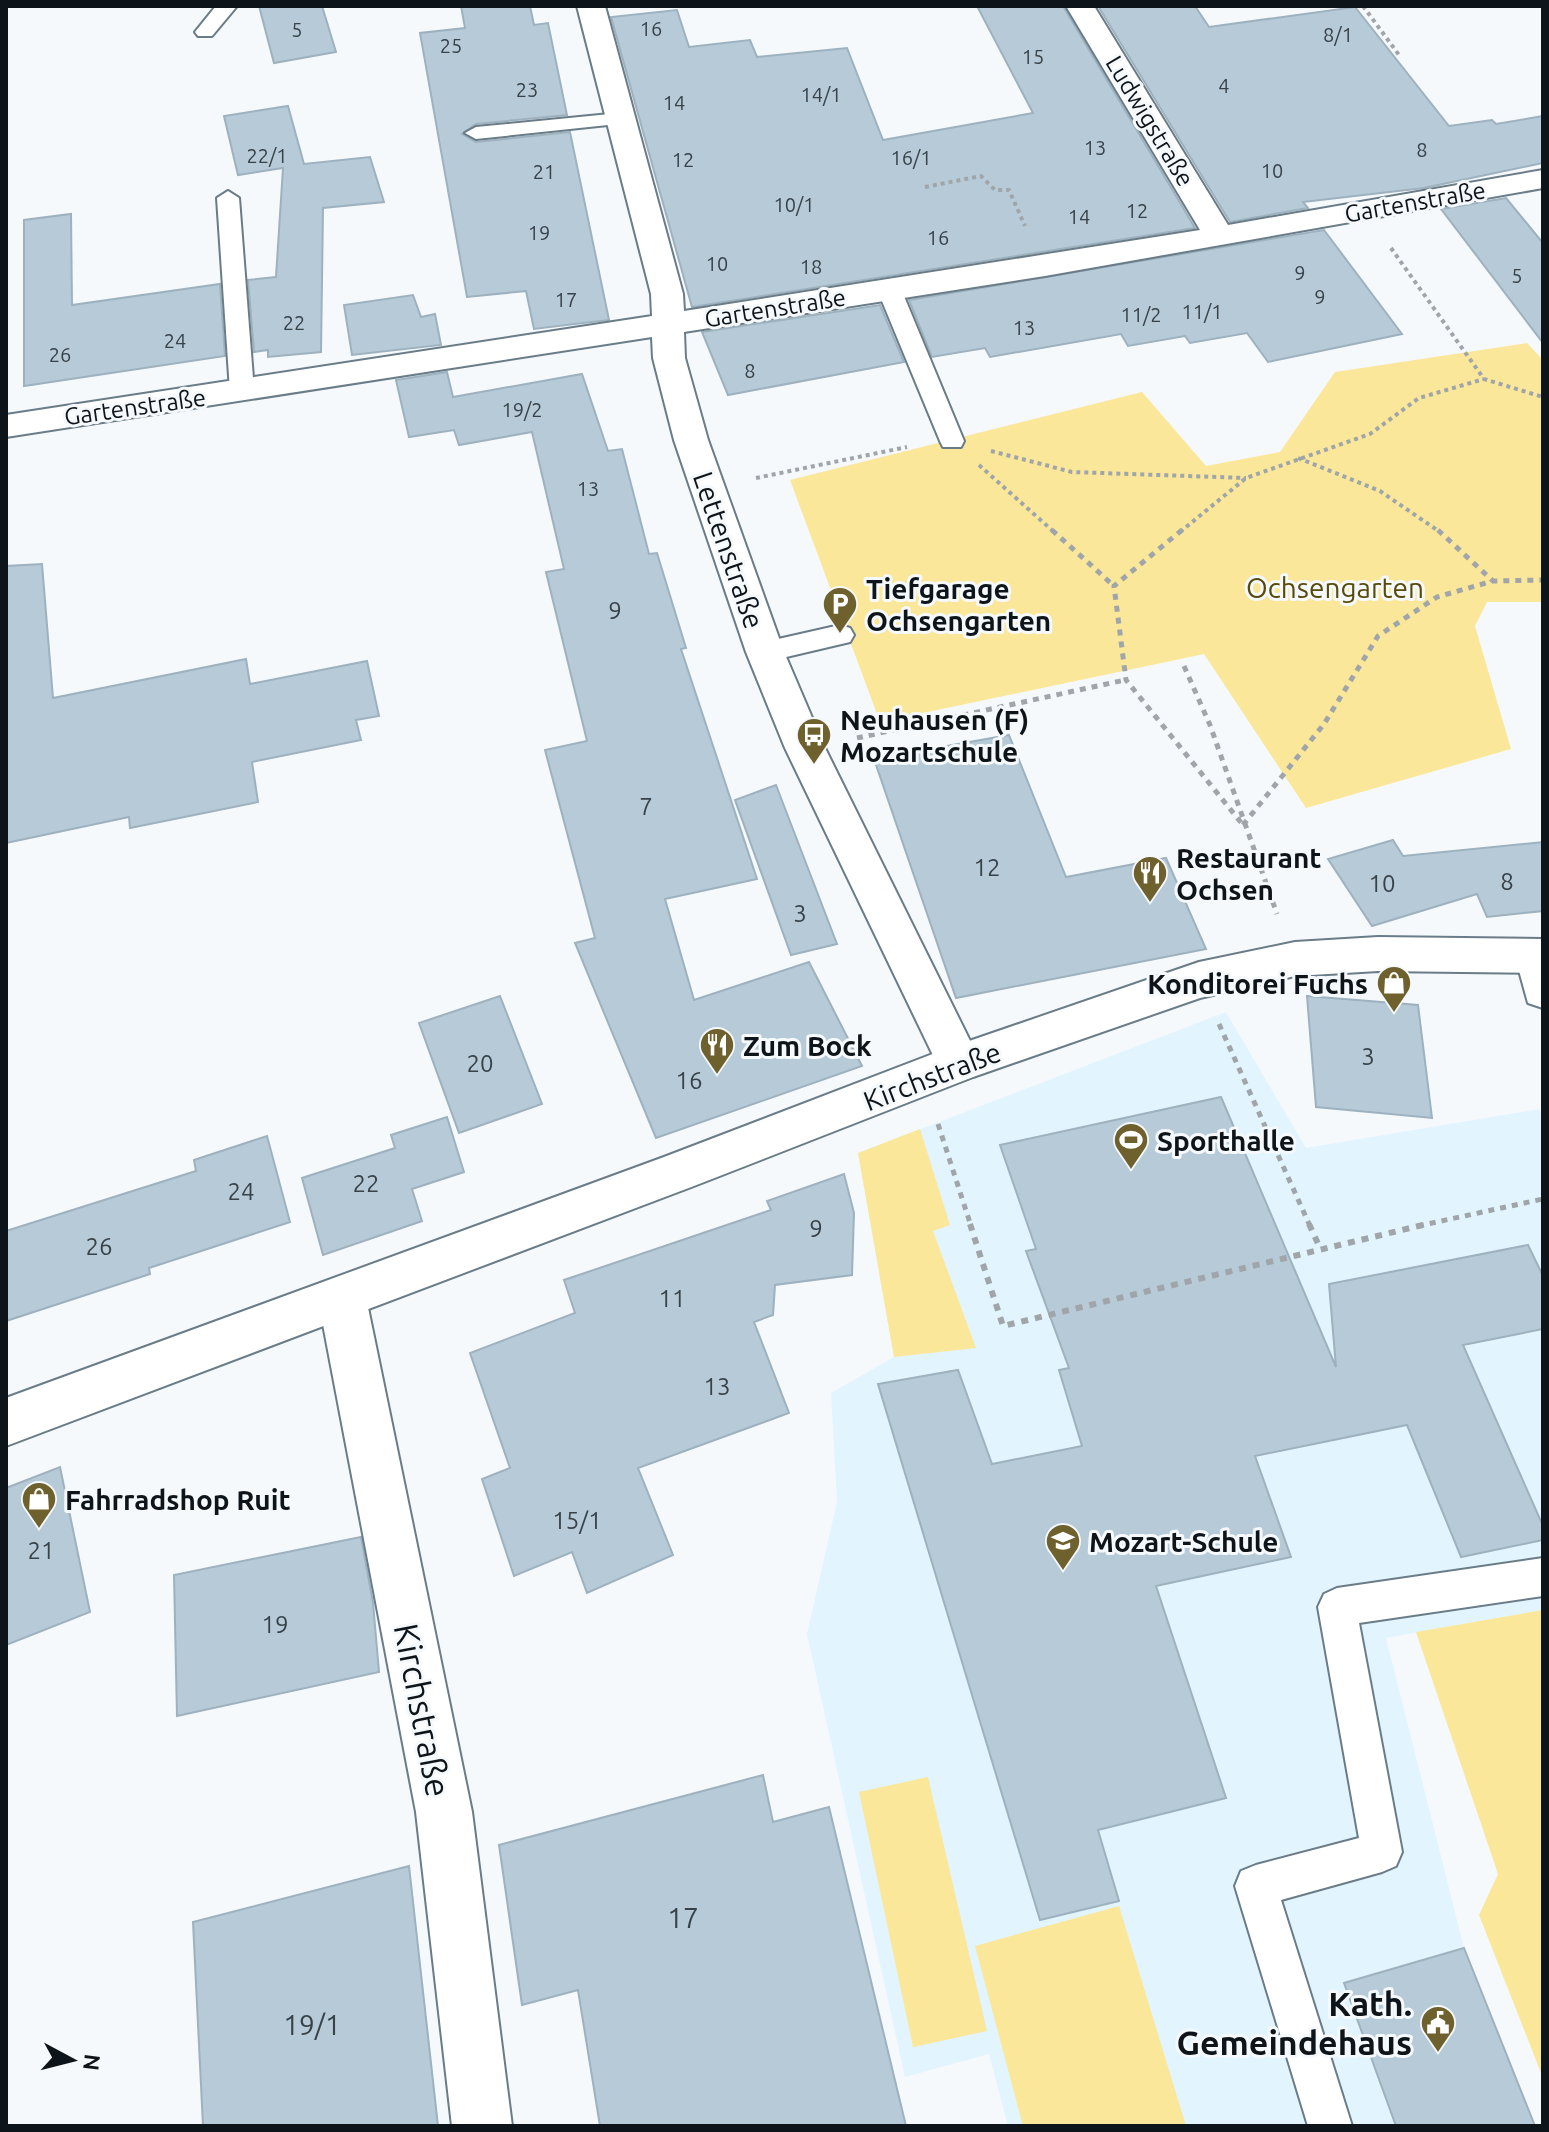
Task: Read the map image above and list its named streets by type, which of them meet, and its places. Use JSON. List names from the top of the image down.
{
  "streets": {
    "street": [
      "Ludwigstraße",
      "Gartenstraße",
      "Lettenstraße",
      "Kirchstraße"
    ]
  },
  "crossings": [
    ["Ludwigstraße", "Gartenstraße"],
    ["Gartenstraße", "Lettenstraße"],
    ["Lettenstraße", "Kirchstraße"]
  ],
  "parks": ["Ochsengarten"],
  "places": {
    "parking": ["Tiefgarage Ochsengarten"],
    "bus stop": ["Neuhausen (F) Mozartschule"],
    "restaurant": ["Restaurant Ochsen", "Zum Bock"],
    "shop": ["Konditorei Fuchs", "Fahrradshop Ruit"],
    "sports": ["Sporthalle"],
    "school or university": ["Mozart-Schule"],
    "public building": ["Kath. Gemeindehaus"]
  },
  "house_numbers": [
    "16",
    "5",
    "8/1",
    "25",
    "15",
    "4",
    "23",
    "14/1",
    "14",
    "13",
    "8",
    "22/1",
    "16/1",
    "12",
    "10",
    "21",
    "10/1",
    "12",
    "14",
    "19",
    "16",
    "10",
    "18",
    "9",
    "5",
    "9",
    "17",
    "11/1",
    "11/2",
    "22",
    "13",
    "24",
    "26",
    "8",
    "19/2",
    "13",
    "9",
    "7",
    "12",
    "8",
    "10",
    "3",
    "3",
    "20",
    "16",
    "22",
    "24",
    "9",
    "26",
    "11",
    "13",
    "15/1",
    "21",
    "19",
    "17",
    "19/1"
  ],
  "north": "right"
}
